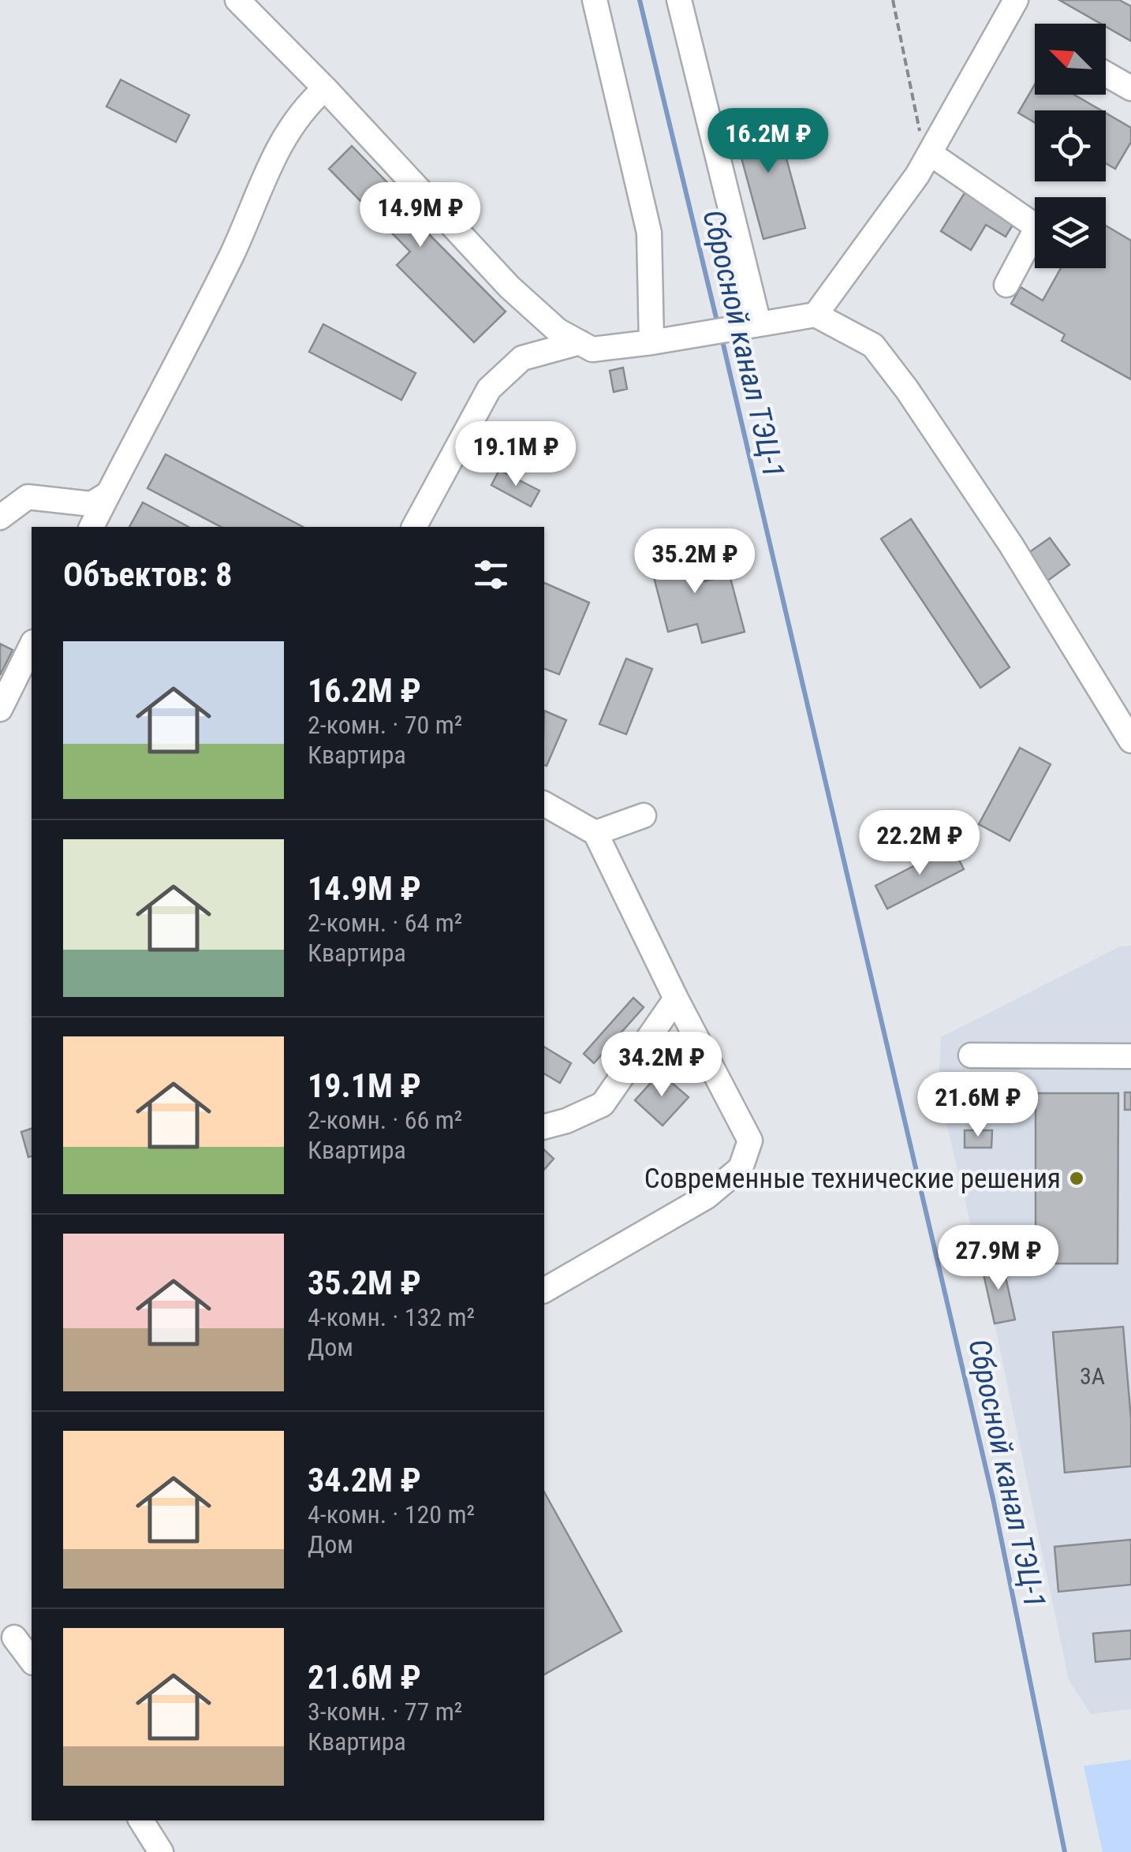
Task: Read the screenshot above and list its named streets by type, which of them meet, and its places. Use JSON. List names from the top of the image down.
{
  "water": ["Сбросной канал ТЭЦ-1"],
  "places": ["Современные технические решения"],
  "house_numbers": ["3А"],
  "north": "top left",
  "page": {
    "price": [
      "16.2M ₽",
      "14.9M ₽",
      "19.1M ₽",
      "35.2M ₽",
      "22.2M ₽",
      "34.2M ₽",
      "21.6M ₽",
      "27.9M ₽"
    ],
    "heading": "Объектов: 8",
    "list": [
      {
        "name": "16.2M ₽",
        "note": "2-комн. · 70 m² · Квартира"
      },
      {
        "name": "14.9M ₽",
        "note": "2-комн. · 64 m² · Квартира"
      },
      {
        "name": "19.1M ₽",
        "note": "2-комн. · 66 m² · Квартира"
      },
      {
        "name": "35.2M ₽",
        "note": "4-комн. · 132 m² · Дом"
      },
      {
        "name": "34.2M ₽",
        "note": "4-комн. · 120 m² · Дом"
      },
      {
        "name": "21.6M ₽",
        "note": "3-комн. · 77 m² · Квартира"
      }
    ]
  }
}
